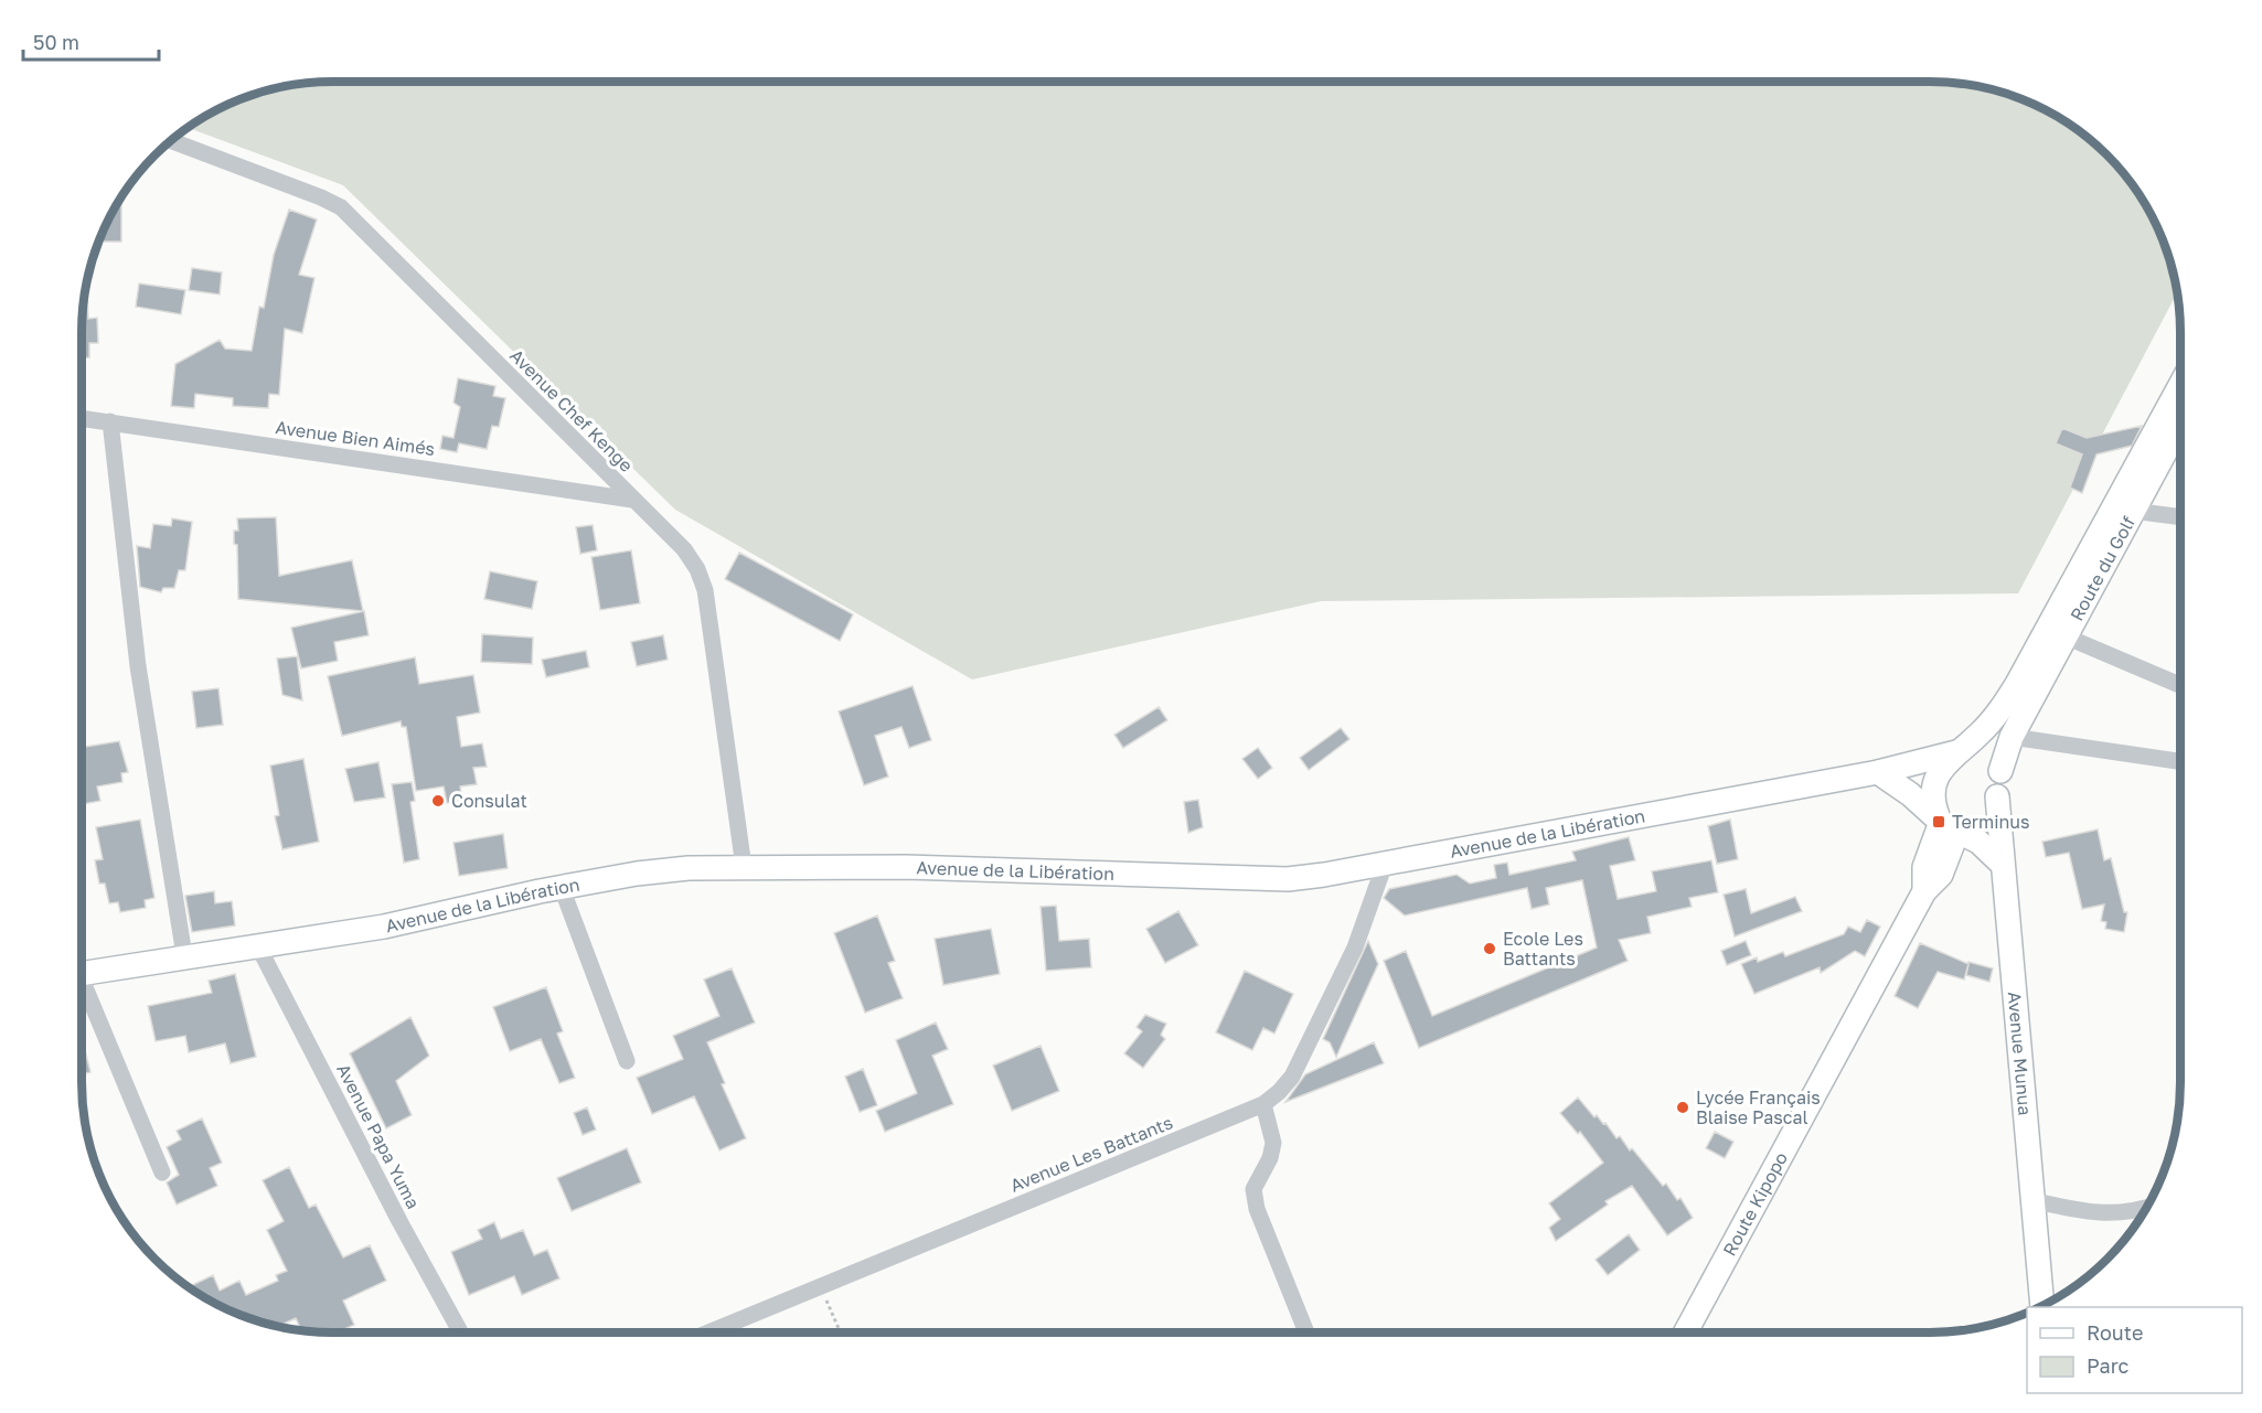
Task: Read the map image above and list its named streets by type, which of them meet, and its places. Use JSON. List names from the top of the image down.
{
  "streets": {
    "main road": [
      "Route du Golf",
      "Avenue de la Libération",
      "Avenue Munua",
      "Route Kipopo"
    ],
    "street": [
      "Avenue Chef Kenge",
      "Avenue Bien Aimés",
      "Avenue Papa Yuma",
      "Avenue Les Battants"
    ]
  },
  "crossings": [
    ["Avenue Chef Kenge", "Avenue Bien Aimés"],
    ["Avenue Chef Kenge", "Avenue de la Libération"],
    ["Avenue de la Libération", "Avenue Munua"],
    ["Avenue de la Libération", "Avenue Papa Yuma"],
    ["Avenue de la Libération", "Avenue Les Battants"],
    ["Avenue de la Libération", "Route Kipopo"],
    ["Avenue Munua", "Route Kipopo"]
  ],
  "places": {
    "other": ["Consulat", "Ecole Les Battants", "Lycée Français Blaise Pascal"],
    "transit": ["Terminus"]
  },
  "legend": ["Route", "Parc"],
  "scale_bar": "50 m"
}
